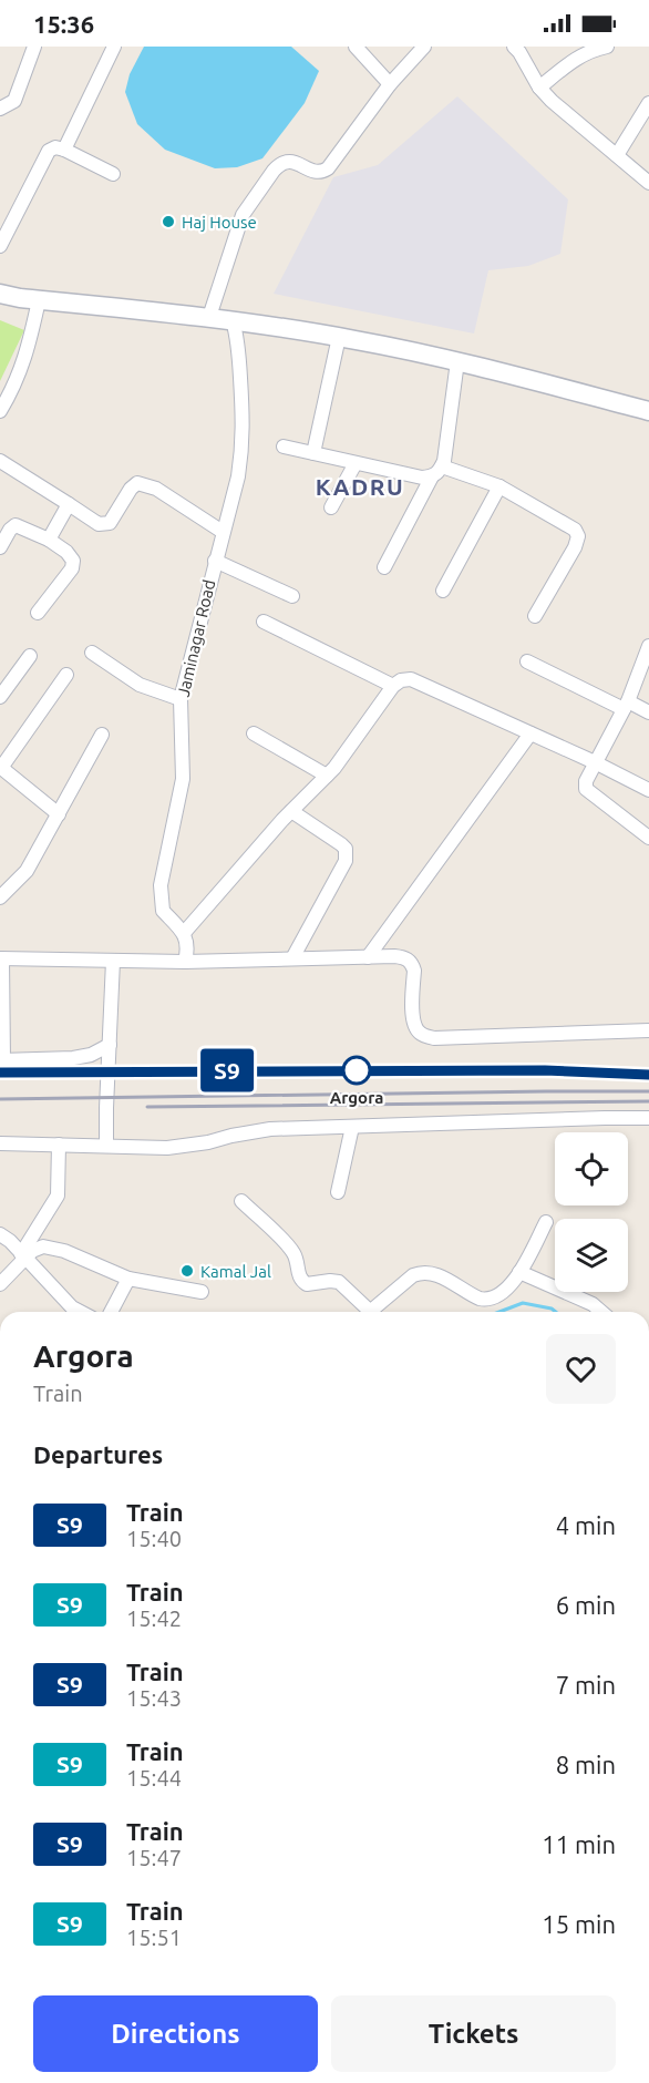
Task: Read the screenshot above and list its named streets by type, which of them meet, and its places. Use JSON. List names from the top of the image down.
{
  "streets": {
    "street": ["Jaminagar Road"]
  },
  "districts": ["KADRU"],
  "places": ["Haj House", "Argora", "Kamal Jal"],
  "page": {
    "status": "15:36",
    "on_map": "S9",
    "heading": [
      ["Argora", "Train"],
      "Departures"
    ],
    "list": [
      {
        "mark": "S9",
        "name": "Train",
        "note": "15:40",
        "value": "4 min"
      },
      {
        "mark": "S9",
        "name": "Train",
        "note": "15:42",
        "value": "6 min"
      },
      {
        "mark": "S9",
        "name": "Train",
        "note": "15:43",
        "value": "7 min"
      },
      {
        "mark": "S9",
        "name": "Train",
        "note": "15:44",
        "value": "8 min"
      },
      {
        "mark": "S9",
        "name": "Train",
        "note": "15:47",
        "value": "11 min"
      },
      {
        "mark": "S9",
        "name": "Train",
        "note": "15:51",
        "value": "15 min"
      }
    ],
    "buttons": ["Directions", "Tickets"]
  }
}
